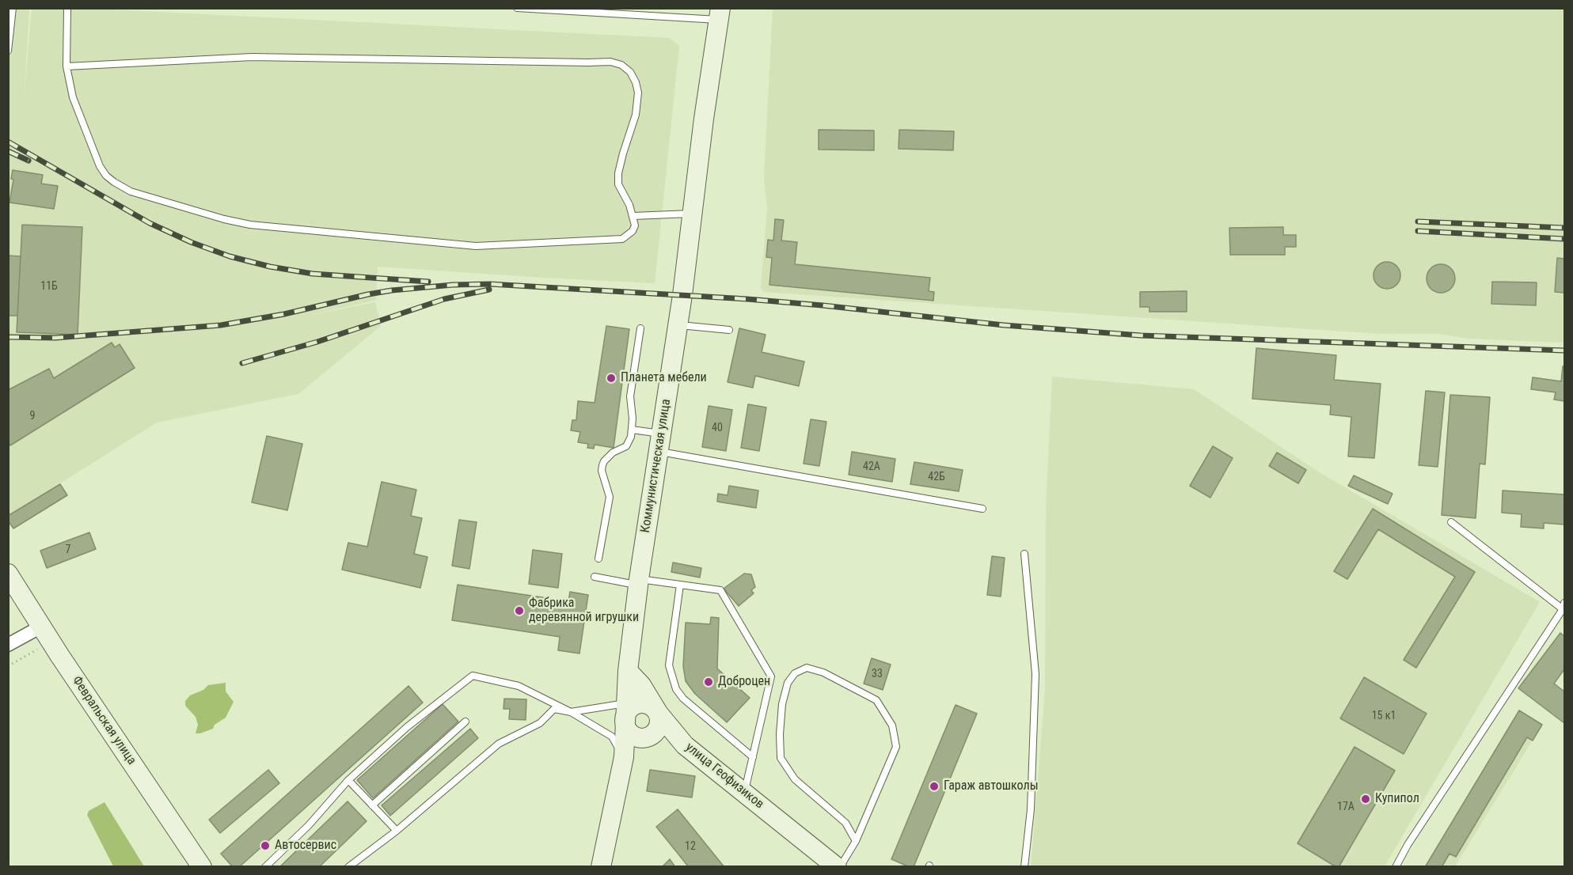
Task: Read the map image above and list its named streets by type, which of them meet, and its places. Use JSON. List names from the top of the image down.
{
  "streets": {
    "main road": ["Коммунистическая улица", "Февральская улица", "улица Геофизиков"]
  },
  "crossings": [
    ["Коммунистическая улица", "улица Геофизиков"]
  ],
  "places": [
    "Планета мебели",
    "Фабрика деревянной игрушки",
    "Доброцен",
    "Гараж автошколы",
    "Купипол",
    "Автосервис"
  ],
  "house_numbers": [
    "11Б",
    "9",
    "40",
    "42А",
    "42Б",
    "7",
    "33",
    "15 к1",
    "17А",
    "12"
  ]
}
